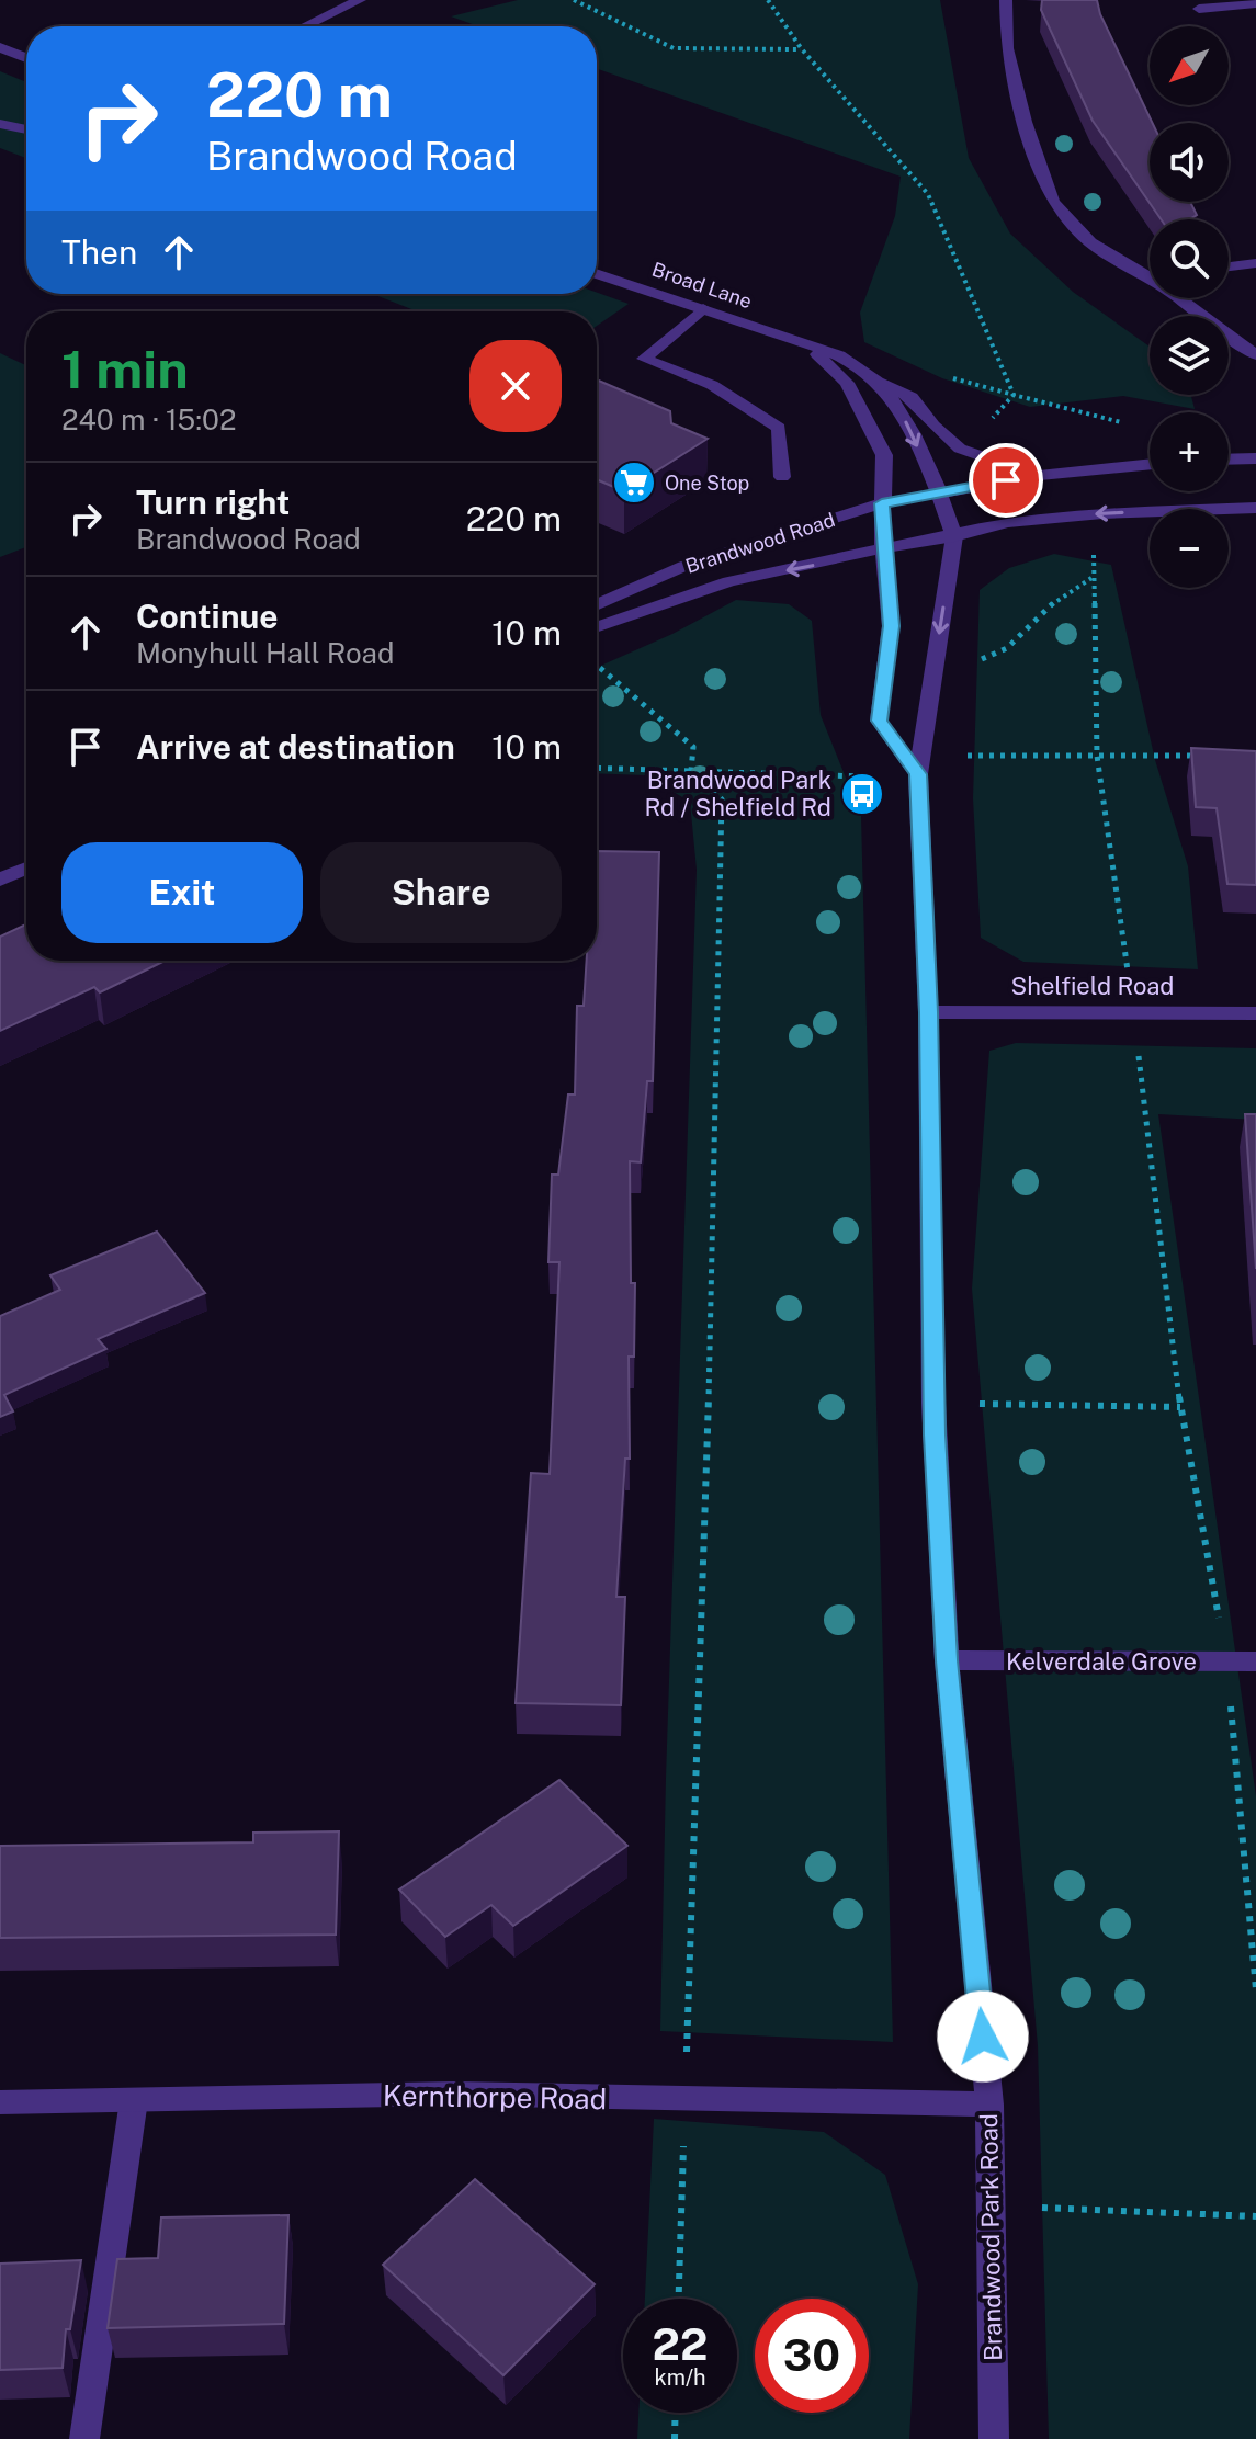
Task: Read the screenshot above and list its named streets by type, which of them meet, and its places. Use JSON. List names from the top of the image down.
{
  "streets": {
    "street": [
      "Broad Lane",
      "Brandwood Road",
      "Shelfield Road",
      "Kelverdale Grove",
      "Kernthorpe Road",
      "Brandwood Park Road"
    ]
  },
  "crossings": [
    ["Broad Lane", "Brandwood Road"],
    ["Broad Lane", "Brandwood Park Road"],
    ["Brandwood Road", "Brandwood Park Road"],
    ["Shelfield Road", "Brandwood Park Road"],
    ["Kelverdale Grove", "Brandwood Park Road"],
    ["Kernthorpe Road", "Brandwood Park Road"]
  ],
  "places": {
    "supermarket": ["One Stop"],
    "bus stop": ["Brandwood Park Rd / Shelfield Rd"]
  },
  "north": "bottom left",
  "page": {
    "map_buttons": ["+", "−"],
    "turn": ["220 m", "Brandwood Road"],
    "then": "Then",
    "heading": ["1 min", "240 m · 15:02"],
    "list": [
      {
        "name": "Turn right",
        "note": "Brandwood Road",
        "value": "220 m"
      },
      {
        "name": "Continue",
        "note": "Monyhull Hall Road",
        "value": "10 m"
      },
      {
        "name": "Arrive at destination",
        "value": "10 m"
      }
    ],
    "buttons": ["Exit", "Share"],
    "speed": "22 km/h",
    "limit": "30"
  }
}
